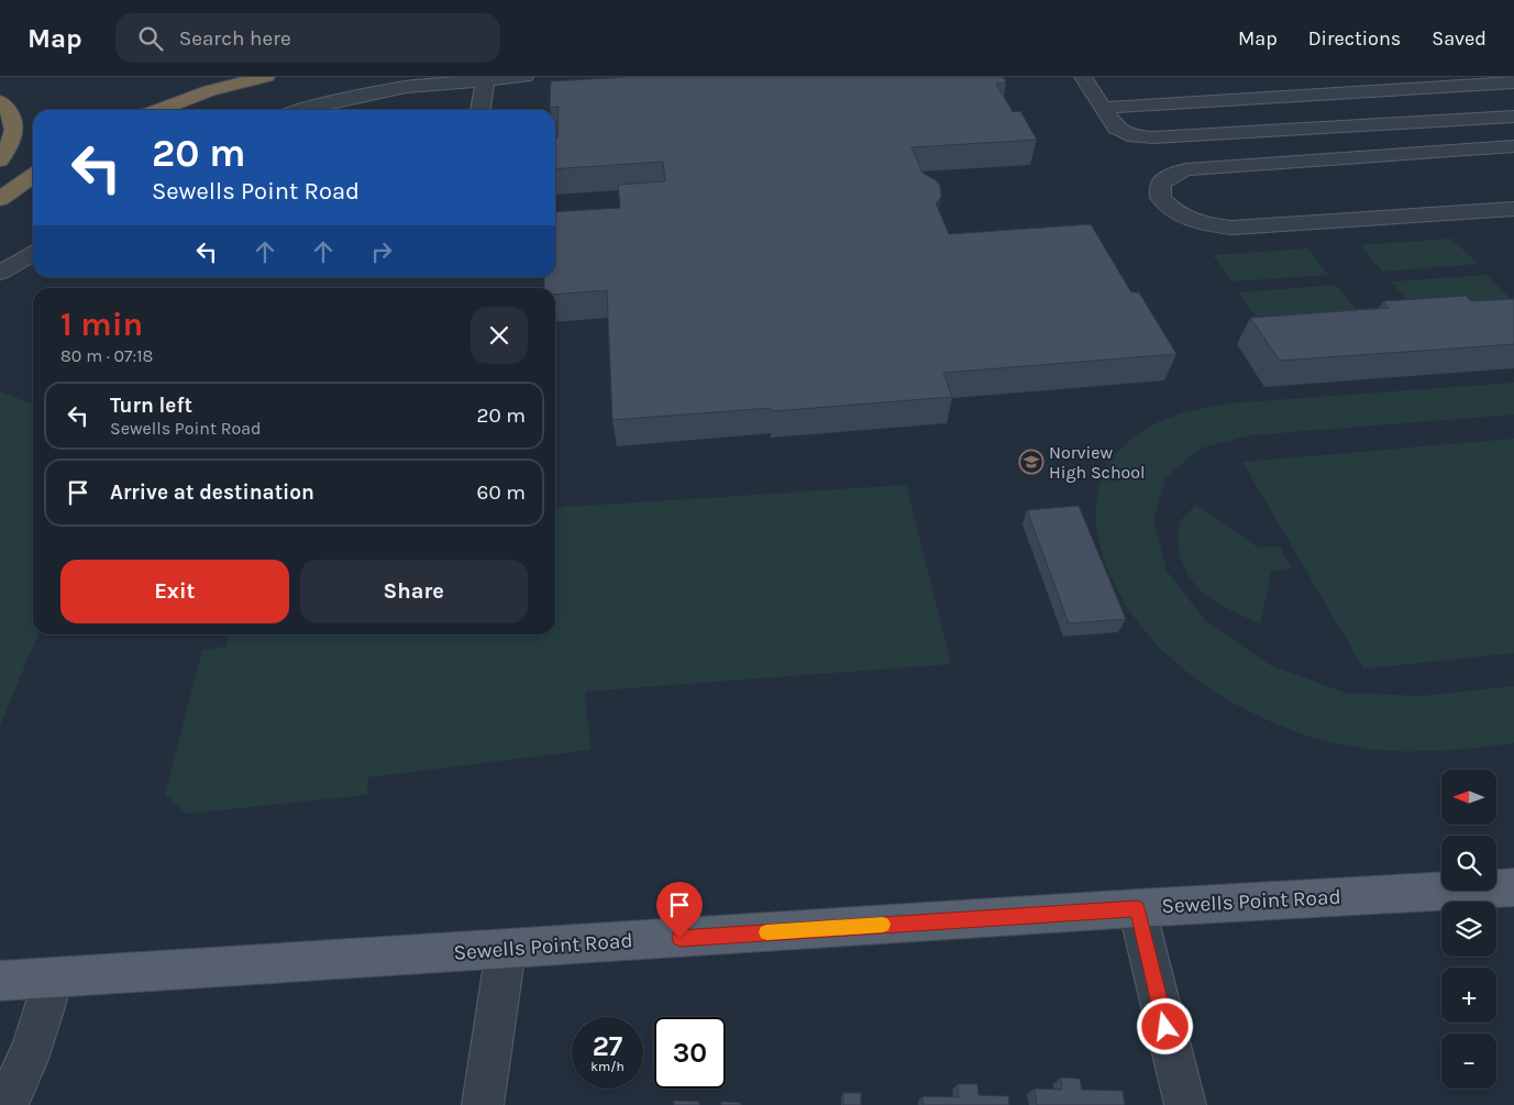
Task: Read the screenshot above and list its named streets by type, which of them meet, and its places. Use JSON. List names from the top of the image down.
{
  "streets": {
    "main road": ["Sewells Point Road"]
  },
  "places": {
    "school or university": ["Norview High School"]
  },
  "north": "left",
  "page": {
    "header": "Map",
    "search": "Search here",
    "nav": ["Map", "Directions", "Saved"],
    "turn": ["20 m", "Sewells Point Road"],
    "heading": ["1 min", "80 m · 07:18"],
    "list": [
      {
        "name": "Turn left",
        "note": "Sewells Point Road",
        "value": "20 m"
      },
      {
        "name": "Arrive at destination",
        "value": "60 m"
      }
    ],
    "buttons": ["Exit", "Share"],
    "map_buttons": ["+", "−"],
    "speed": "27 km/h",
    "limit": "30"
  }
}
